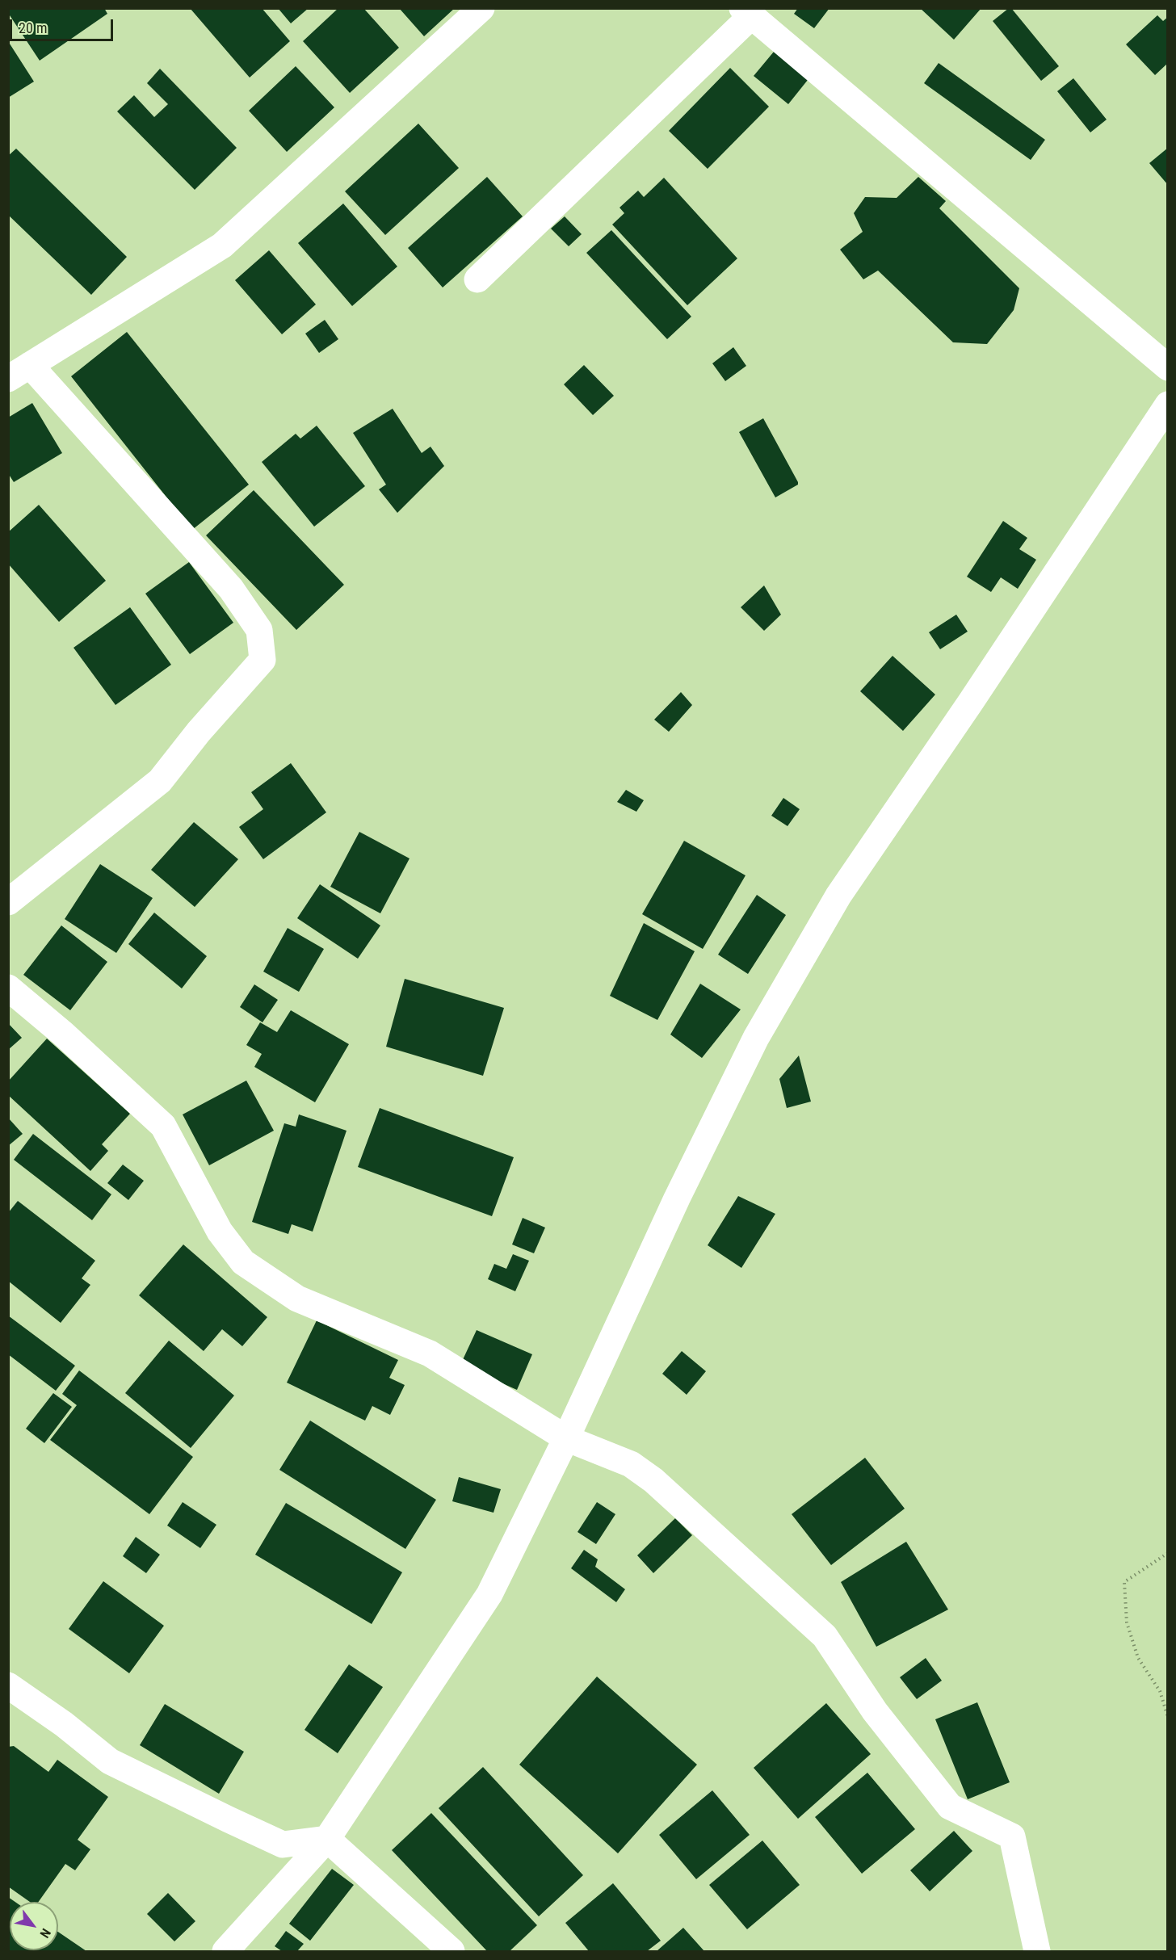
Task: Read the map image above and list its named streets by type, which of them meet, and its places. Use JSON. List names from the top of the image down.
{
  "scale_bar": "20 m",
  "north": "bottom right"
}
